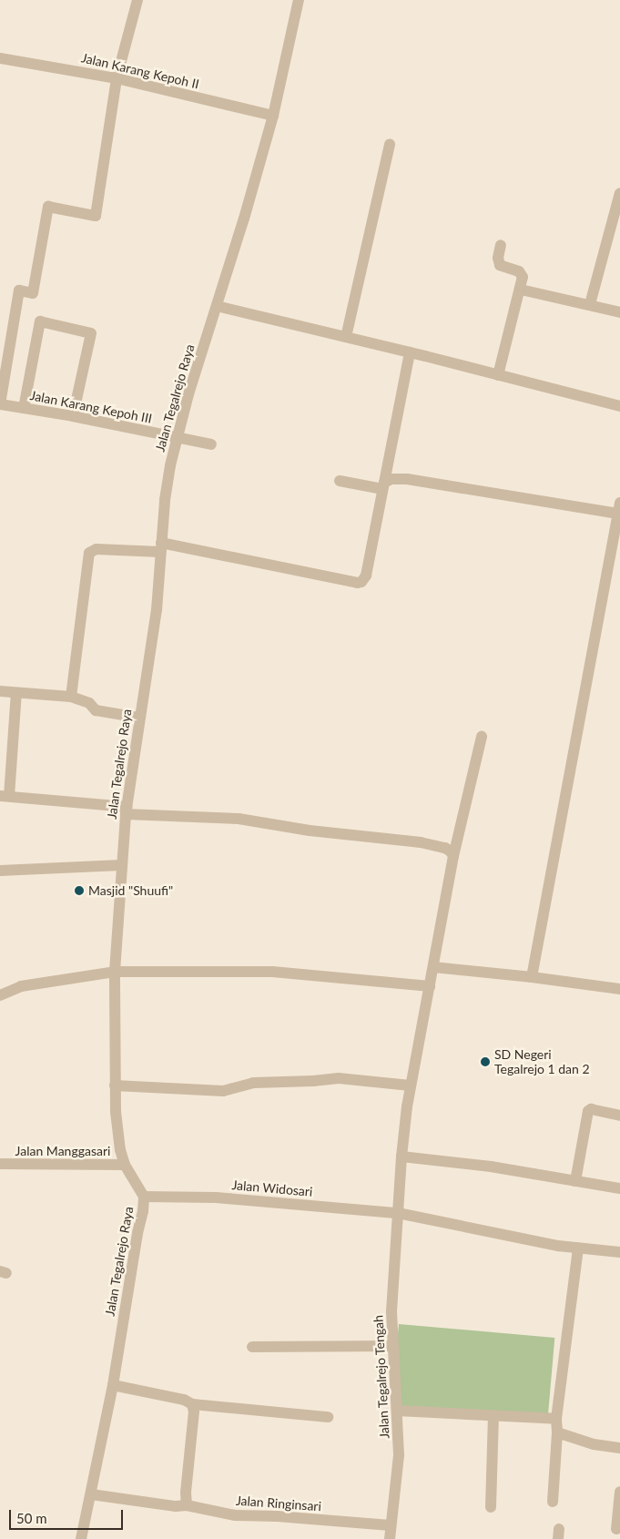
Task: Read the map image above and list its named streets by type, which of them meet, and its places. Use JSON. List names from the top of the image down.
{
  "streets": {
    "street": [
      "Jalan Karang Kepoh II",
      "Jalan Tegalrejo Raya",
      "Jalan Karang Kepoh III",
      "Jalan Manggasari",
      "Jalan Widosari",
      "Jalan Tegalrejo Tengah",
      "Jalan Ringinsari"
    ]
  },
  "crossings": [
    ["Jalan Karang Kepoh II", "Jalan Tegalrejo Raya"],
    ["Jalan Tegalrejo Raya", "Jalan Karang Kepoh III"],
    ["Jalan Tegalrejo Raya", "Jalan Manggasari"],
    ["Jalan Tegalrejo Raya", "Jalan Widosari"],
    ["Jalan Tegalrejo Raya", "Jalan Ringinsari"],
    ["Jalan Widosari", "Jalan Tegalrejo Tengah"],
    ["Jalan Tegalrejo Tengah", "Jalan Ringinsari"]
  ],
  "places": ["Masjid \"Shuufi\"", "SD Negeri Tegalrejo 1 dan 2"],
  "scale_bar": "50 m"
}
